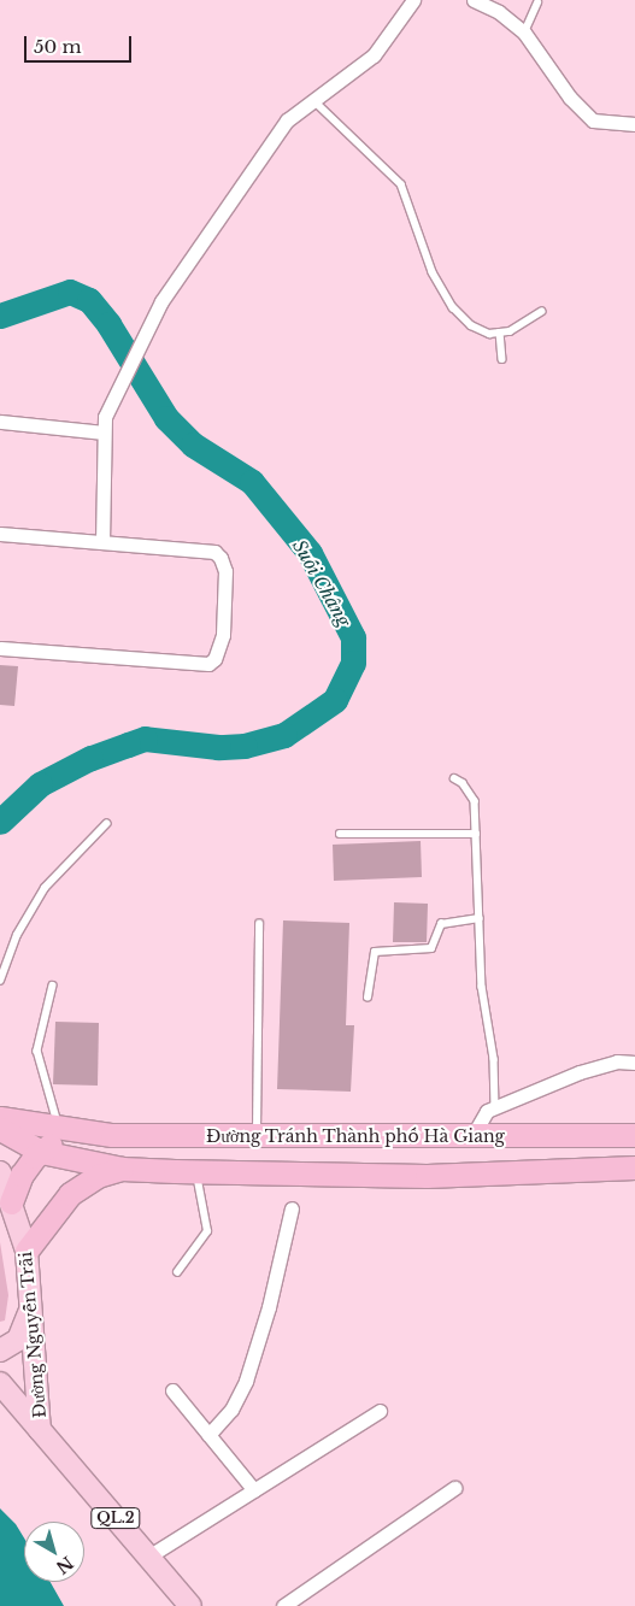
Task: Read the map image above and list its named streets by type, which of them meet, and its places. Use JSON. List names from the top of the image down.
{
  "streets": {
    "highway": ["Đường Tránh Thành phố Hà Giang"],
    "main road": ["Đường Nguyễn Trãi", "QL.2"]
  },
  "water": ["Suối Châng"],
  "scale_bar": "50 m",
  "north": "bottom right"
}
